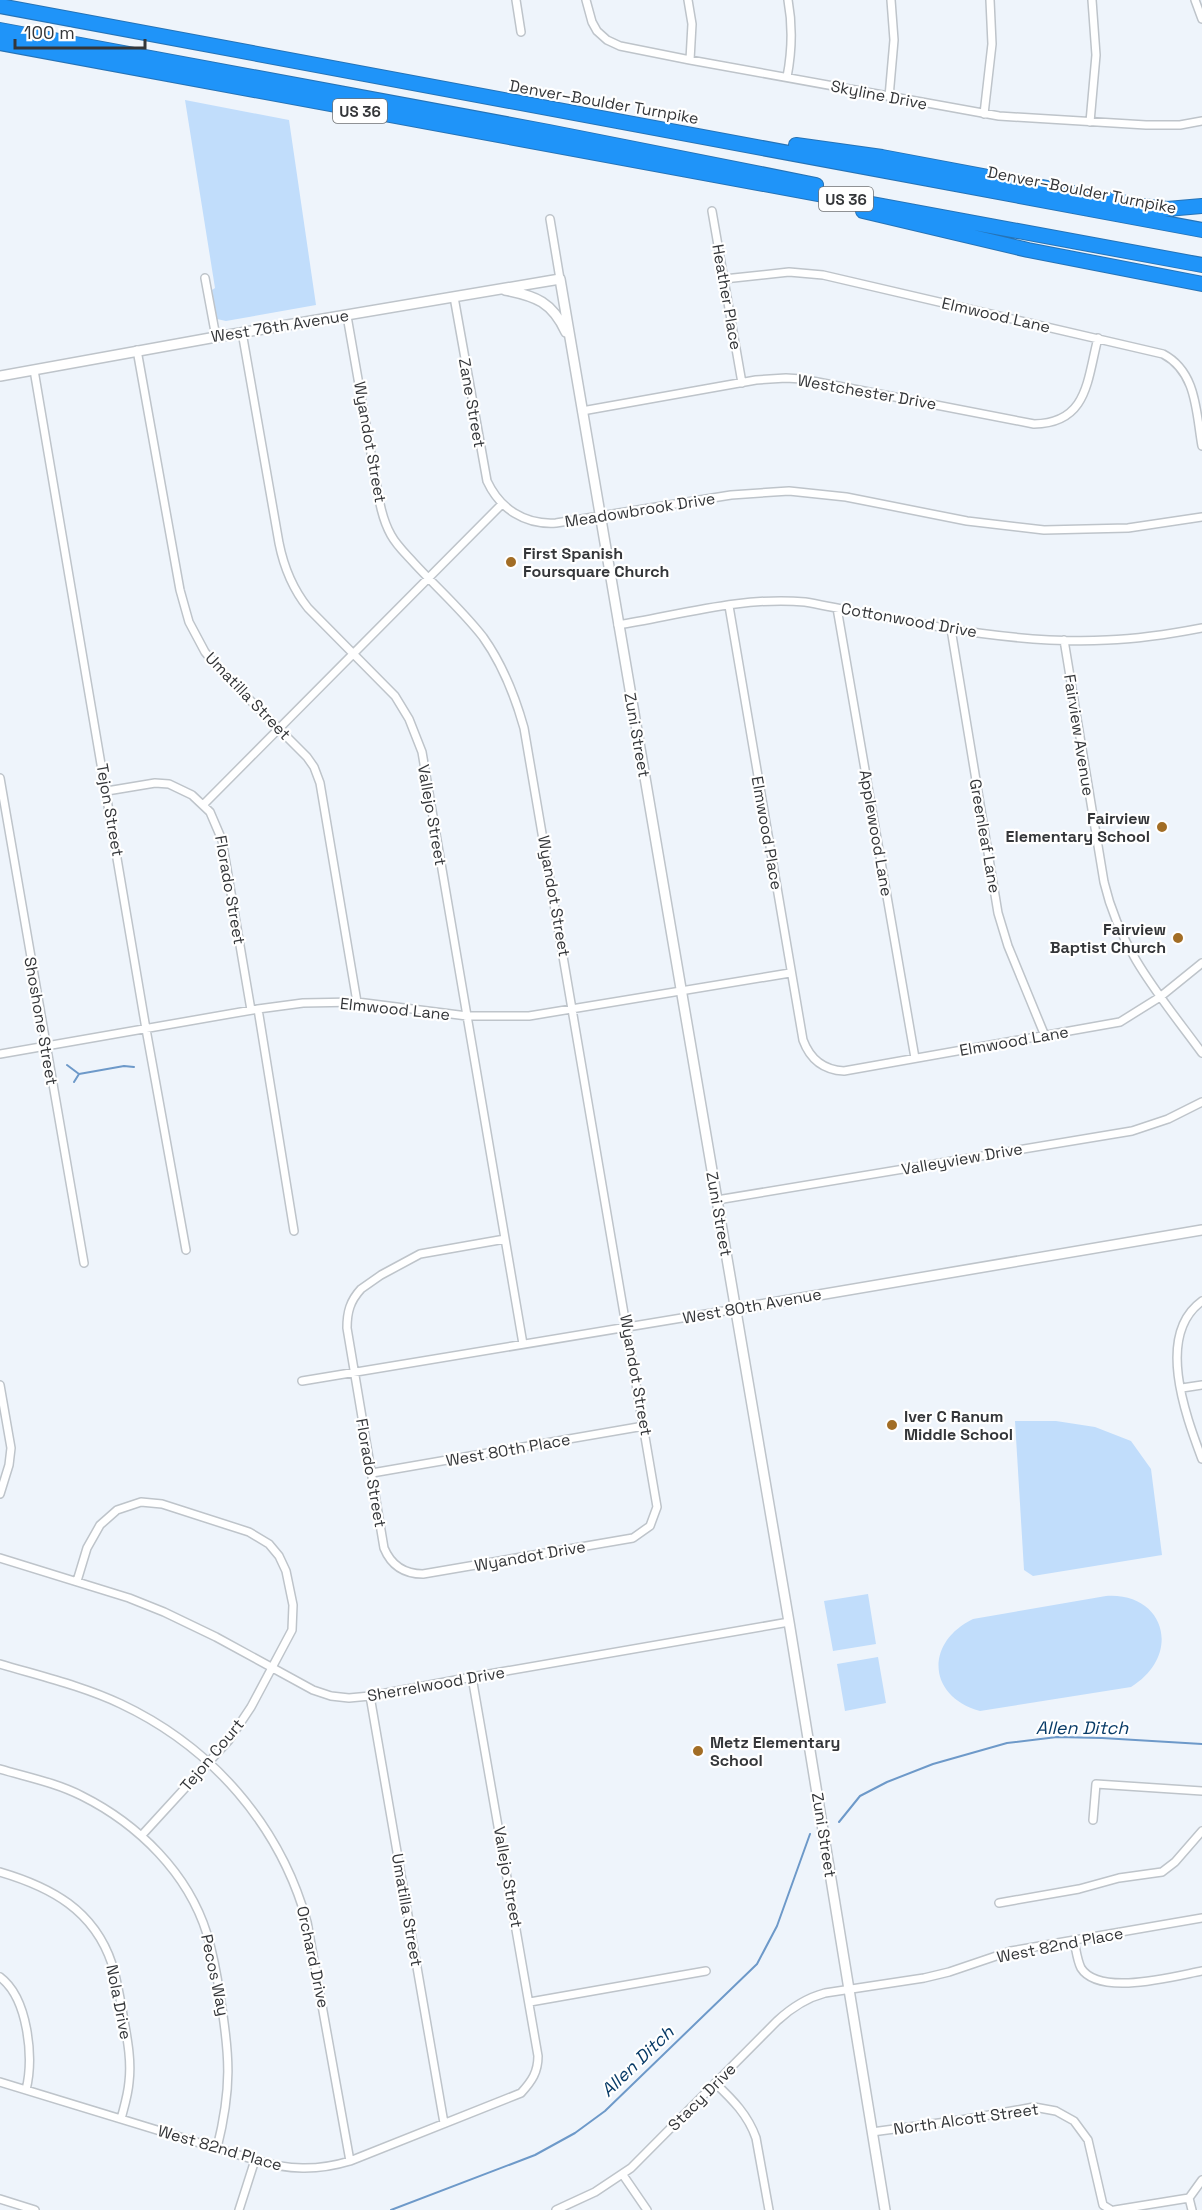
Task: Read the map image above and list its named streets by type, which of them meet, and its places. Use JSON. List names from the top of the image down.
{
  "streets": {
    "highway": ["Denver–Boulder Turnpike", "US 36"],
    "street": [
      "Skyline Drive",
      "Heather Place",
      "Elmwood Lane",
      "West 76th Avenue",
      "Westchester Drive",
      "Zane Street",
      "Wyandot Street",
      "Meadowbrook Drive",
      "Cottonwood Drive",
      "Umatilla Street",
      "Zuni Street",
      "Fairview Avenue",
      "Tejon Street",
      "Vallejo Street",
      "Elmwood Place",
      "Applewood Lane",
      "Greenleaf Lane",
      "Florado Street",
      "Shoshone Street",
      "Valleyview Drive",
      "West 80th Avenue",
      "West 80th Place",
      "Wyandot Drive",
      "Sherrelwood Drive",
      "Tejon Court",
      "West 82nd Place",
      "Orchard Drive",
      "Pecos Way",
      "Nola Drive",
      "Stacy Drive",
      "North Alcott Street"
    ]
  },
  "crossings": [
    ["Heather Place", "Elmwood Lane"],
    ["Heather Place", "Westchester Drive"],
    ["Elmwood Lane", "Westchester Drive"],
    ["Elmwood Lane", "Wyandot Street"],
    ["Elmwood Lane", "Umatilla Street"],
    ["Elmwood Lane", "Zuni Street"],
    ["Elmwood Lane", "Fairview Avenue"],
    ["Elmwood Lane", "Tejon Street"],
    ["Elmwood Lane", "Vallejo Street"],
    ["Elmwood Lane", "Elmwood Place"],
    ["Elmwood Lane", "Applewood Lane"],
    ["Elmwood Lane", "Greenleaf Lane"],
    ["Elmwood Lane", "Florado Street"],
    ["Elmwood Lane", "Shoshone Street"],
    ["West 76th Avenue", "Zane Street"],
    ["West 76th Avenue", "Wyandot Street"],
    ["West 76th Avenue", "Umatilla Street"],
    ["West 76th Avenue", "Zuni Street"],
    ["West 76th Avenue", "Tejon Street"],
    ["West 76th Avenue", "Vallejo Street"],
    ["Westchester Drive", "Zuni Street"],
    ["Zane Street", "Meadowbrook Drive"],
    ["Wyandot Street", "West 80th Avenue"],
    ["Wyandot Street", "West 80th Place"],
    ["Wyandot Street", "Wyandot Drive"],
    ["Meadowbrook Drive", "Zuni Street"],
    ["Cottonwood Drive", "Zuni Street"],
    ["Cottonwood Drive", "Fairview Avenue"],
    ["Cottonwood Drive", "Elmwood Place"],
    ["Cottonwood Drive", "Applewood Lane"],
    ["Cottonwood Drive", "Greenleaf Lane"],
    ["Umatilla Street", "Sherrelwood Drive"],
    ["Umatilla Street", "West 82nd Place"],
    ["Zuni Street", "Valleyview Drive"],
    ["Zuni Street", "West 80th Avenue"],
    ["Zuni Street", "Sherrelwood Drive"],
    ["Zuni Street", "West 82nd Place"],
    ["Zuni Street", "Stacy Drive"],
    ["Zuni Street", "North Alcott Street"],
    ["Tejon Street", "Florado Street"],
    ["Vallejo Street", "West 80th Avenue"],
    ["Vallejo Street", "Sherrelwood Drive"],
    ["Vallejo Street", "West 82nd Place"],
    ["Florado Street", "West 80th Avenue"],
    ["Florado Street", "West 80th Place"],
    ["Florado Street", "Wyandot Drive"],
    ["Sherrelwood Drive", "Tejon Court"],
    ["Tejon Court", "Orchard Drive"],
    ["Tejon Court", "Pecos Way"],
    ["West 82nd Place", "Orchard Drive"],
    ["West 82nd Place", "Pecos Way"],
    ["West 82nd Place", "Nola Drive"],
    ["West 82nd Place", "Stacy Drive"]
  ],
  "water": ["Allen Ditch"],
  "places": [
    "First Spanish Foursquare Church",
    "Fairview Elementary School",
    "Fairview Baptist Church",
    "Iver C Ranum Middle School",
    "Metz Elementary School"
  ],
  "scale_bar": "100 m"
}
